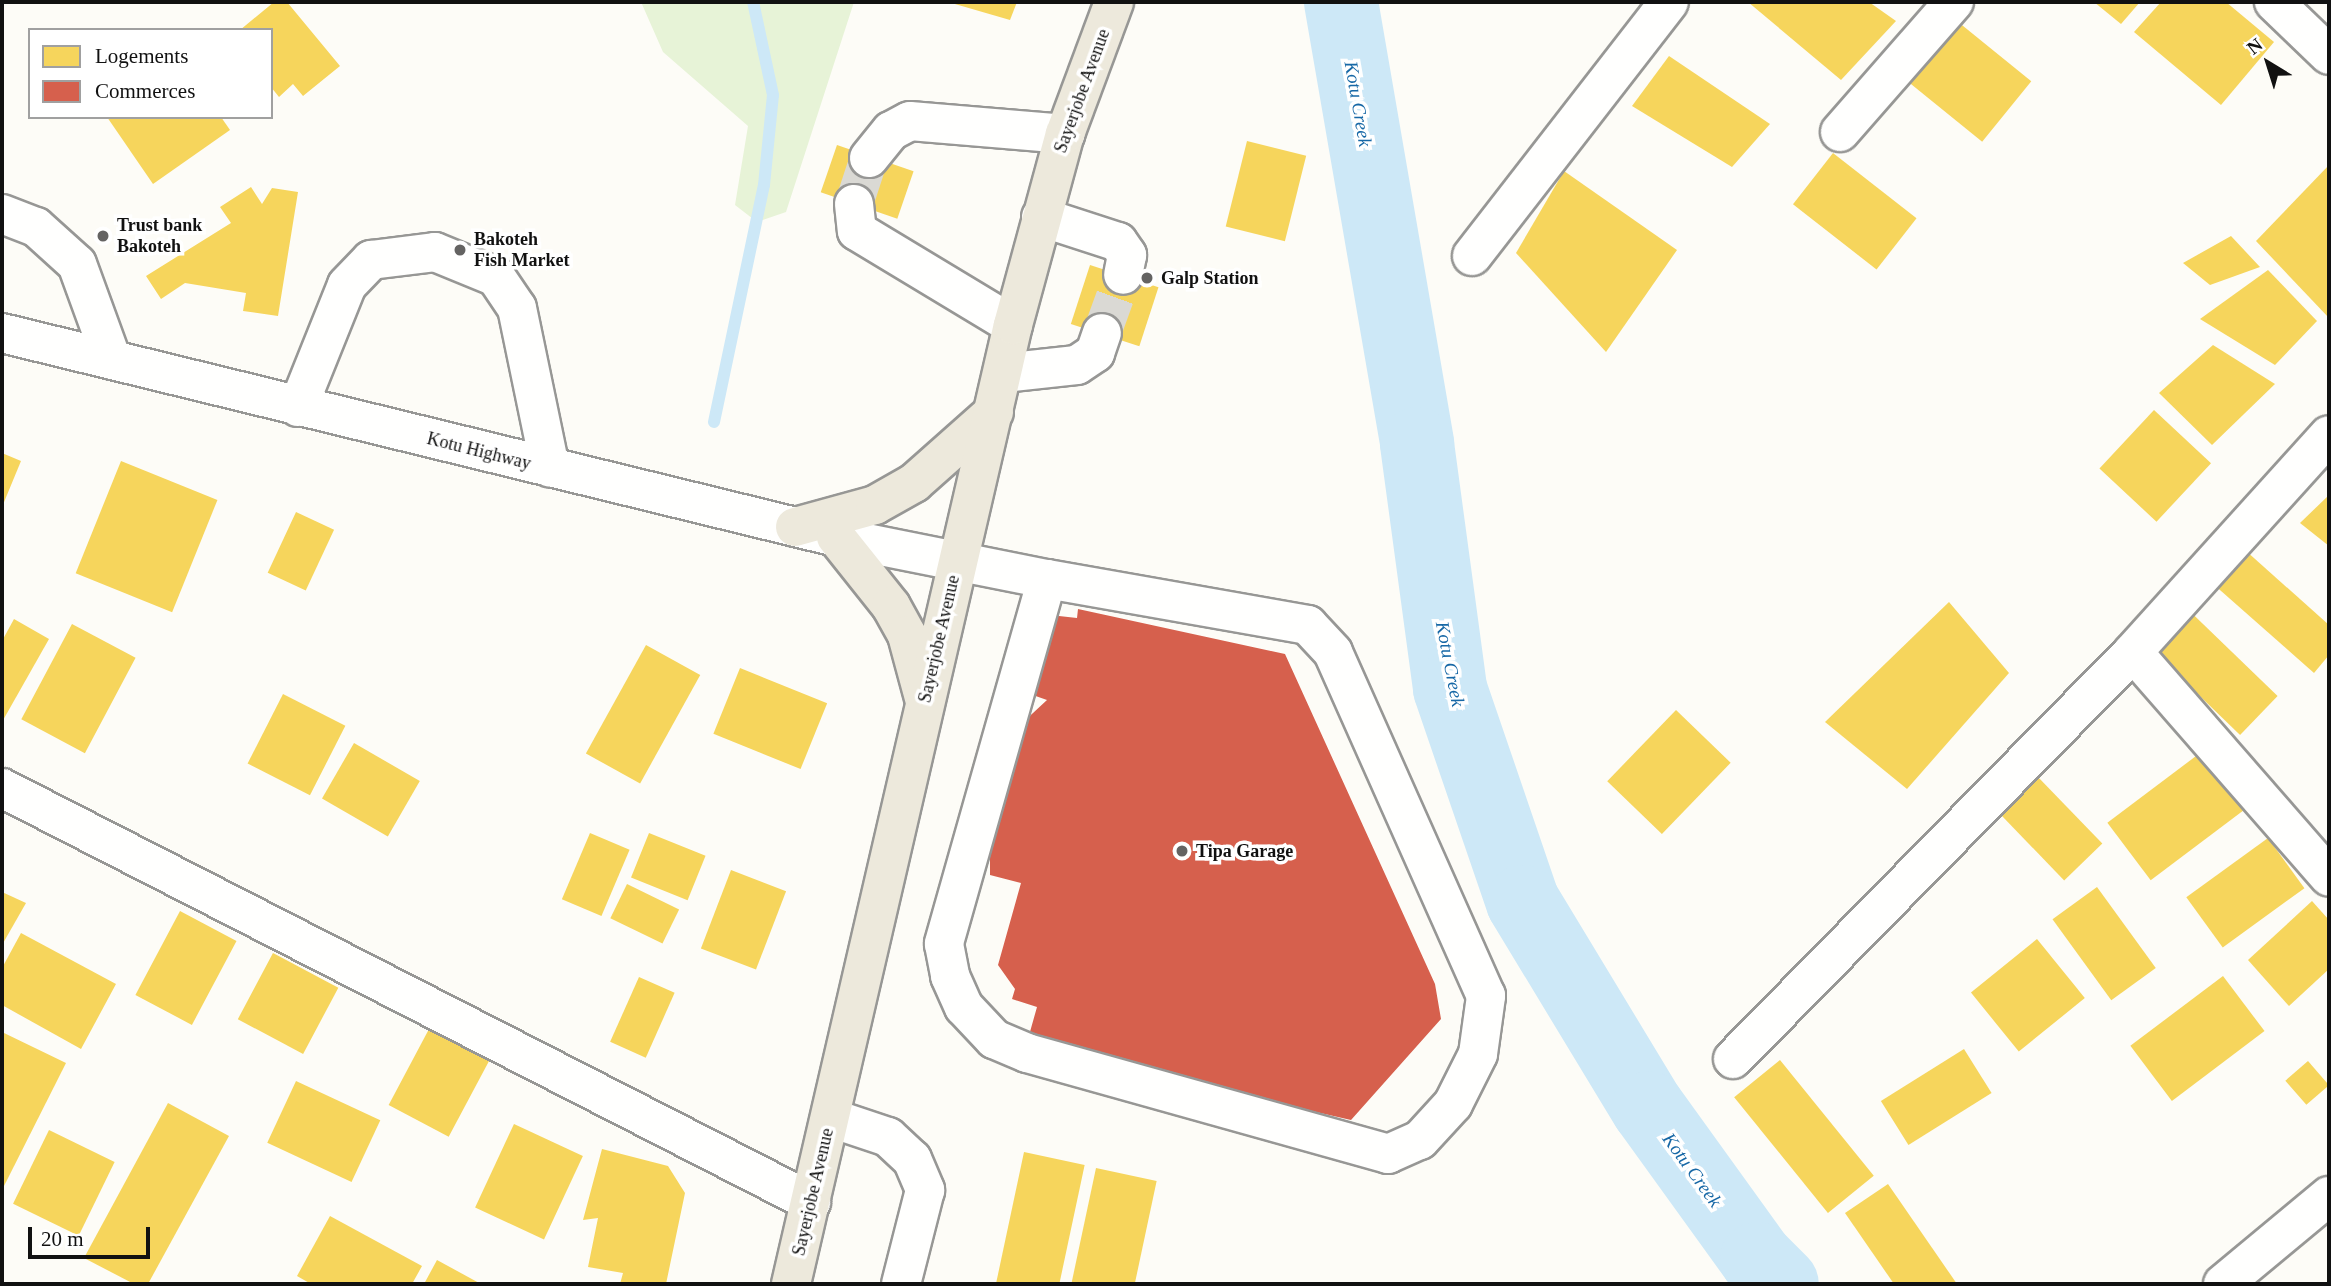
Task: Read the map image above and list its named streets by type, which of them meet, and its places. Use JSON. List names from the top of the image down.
{
  "streets": {
    "main road": ["Sayerjobe Avenue"],
    "street": ["Kotu Highway"]
  },
  "crossings": [
    ["Sayerjobe Avenue", "Kotu Highway"]
  ],
  "water": ["Kotu Creek"],
  "places": [
    "Trust bank Bakoteh",
    "Bakoteh Fish Market",
    "Galp Station",
    "Tipa Garage"
  ],
  "legend": ["Logements", "Commerces"],
  "scale_bar": "20 m",
  "north": "top left"
}
